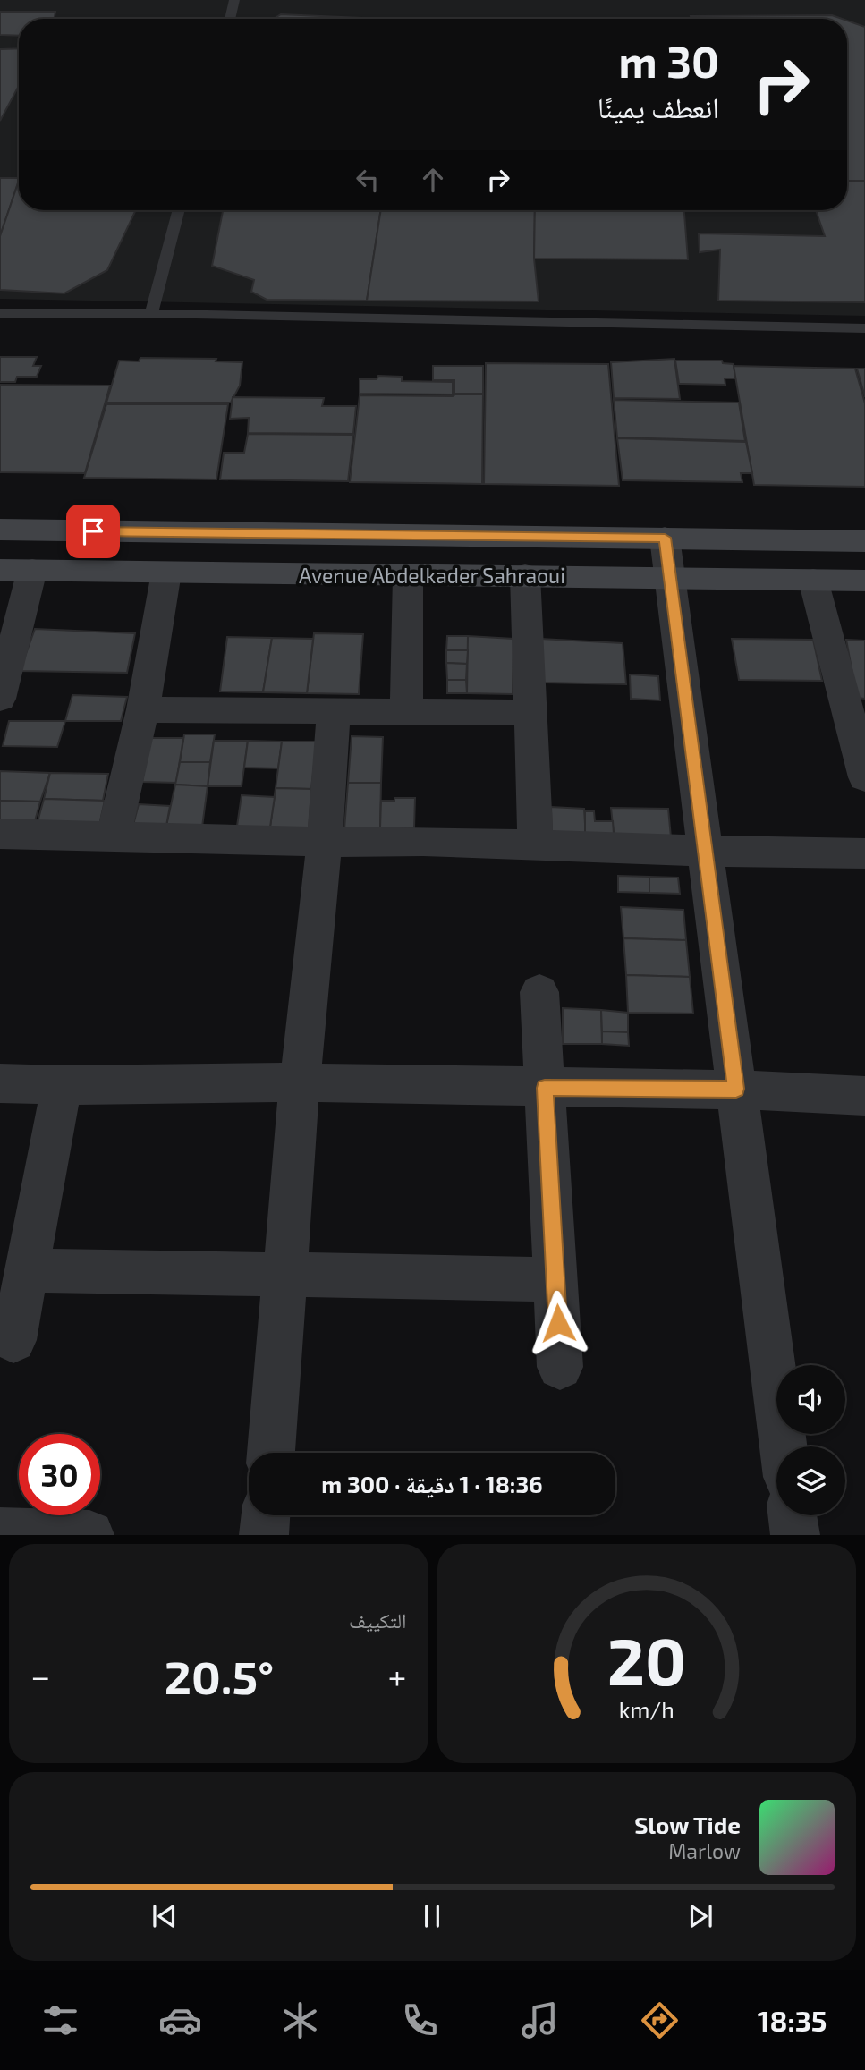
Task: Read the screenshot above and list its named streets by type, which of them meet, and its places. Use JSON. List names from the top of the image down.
{
  "streets": {
    "main road": ["Avenue Abdelkader Sahraoui"]
  },
  "page": {
    "turn": ["30 m", "انعطف يمينًا"],
    "limit": "30",
    "trip": "18:36 · 1 دقيقة · 300 m",
    "tile": "التكييف",
    "heat": ["−", "20.5°", "+"],
    "song": ["Slow Tide", "Marlow"],
    "tabs": "18:35",
    "gauge": ["20", "km/h"]
  }
}
